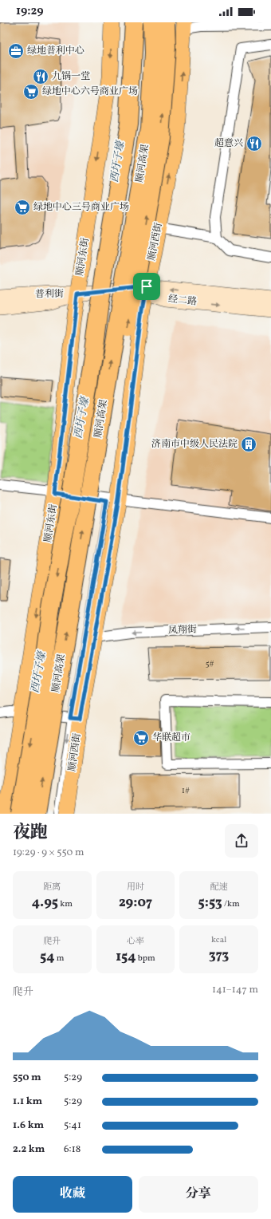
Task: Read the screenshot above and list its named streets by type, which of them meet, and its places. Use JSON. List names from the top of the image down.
{
  "streets": {
    "highway": ["顺河高架"],
    "main road": ["顺河西街", "顺河东街"],
    "street": ["普利街", "经二路", "凤翔街"]
  },
  "crossings": [
    ["顺河高架", "顺河东街"],
    ["顺河西街", "经二路"],
    ["顺河西街", "凤翔街"],
    ["顺河东街", "普利街"]
  ],
  "one_way": ["顺河东街", "凤翔街"],
  "water": ["西圩子壕"],
  "places": {
    "office": ["绿地普利中心"],
    "restaurant": ["九锅一堂", "超意兴"],
    "supermarket": ["绿地中心六号商业广场", "绿地中心三号商业广场", "华联超市"],
    "building": ["济南市中级人民法院"]
  },
  "house_numbers": ["5#", "1#"],
  "page": {
    "status": "19:29",
    "heading": ["夜跑", "19:29 · 9 × 550 m"],
    "stats": [
      ["距离", "4.95 km"],
      ["用时", "29:07"],
      ["配速", "5:53 /km"],
      ["爬升", "54 m"],
      ["心率", "154 bpm"],
      ["kcal", "373"]
    ],
    "chart": ["爬升", "141–147 m"],
    "list": [
      {
        "name": "550 m",
        "note": "5:29"
      },
      {
        "name": "1.1 km",
        "note": "5:29"
      },
      {
        "name": "1.6 km",
        "note": "5:41"
      },
      {
        "name": "2.2 km",
        "note": "6:18"
      }
    ],
    "buttons": ["收藏", "分享"]
  }
}
